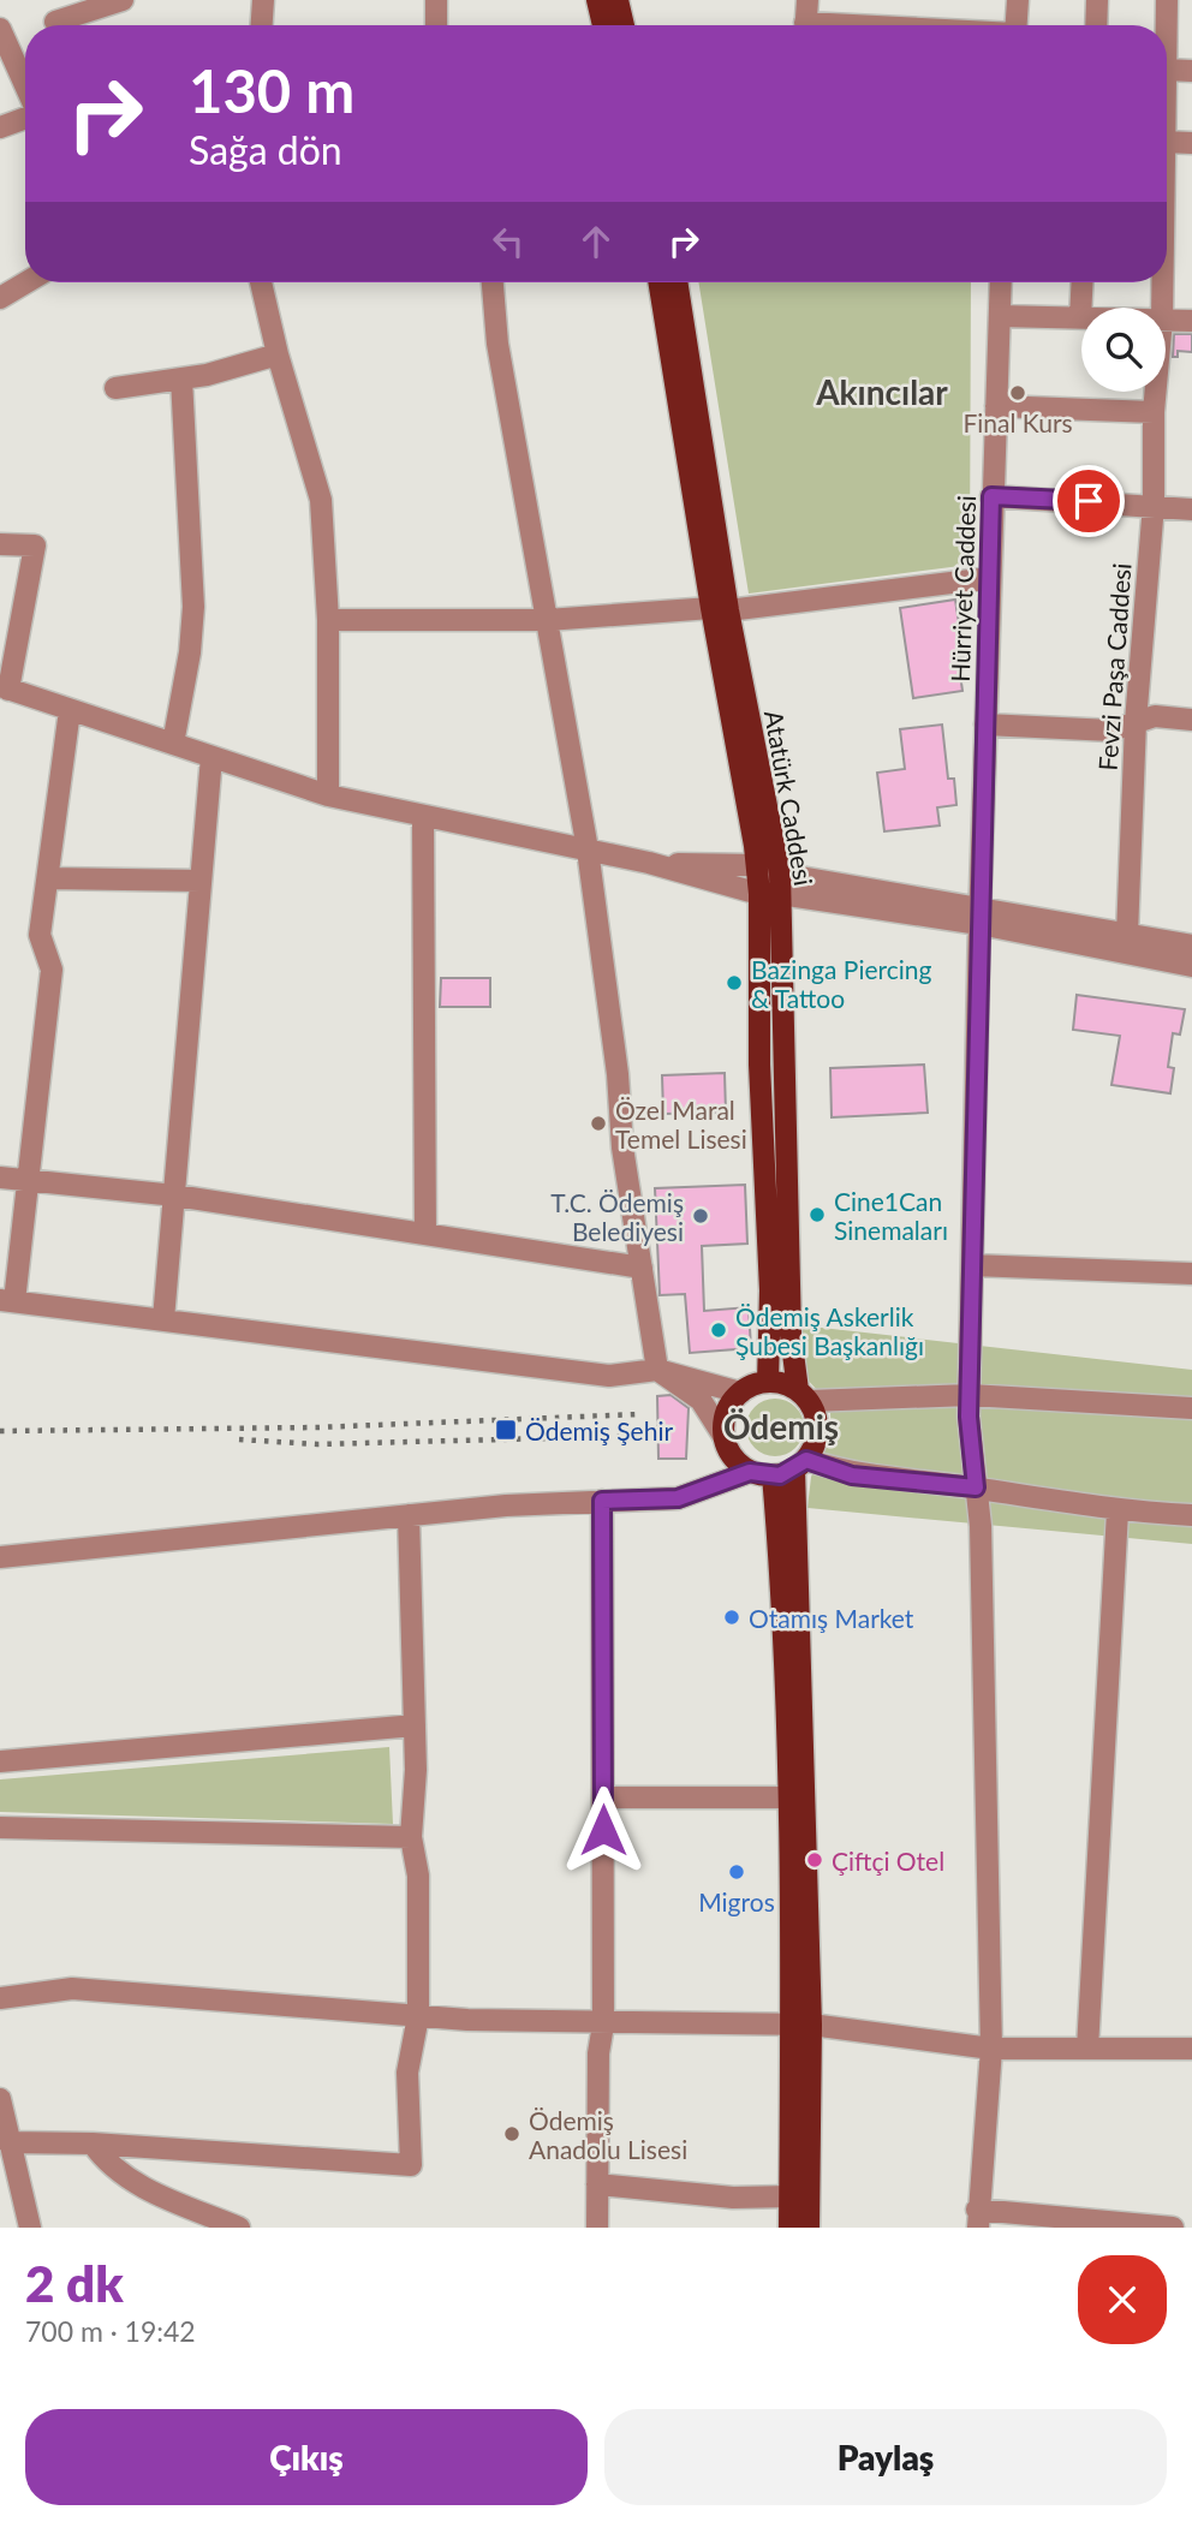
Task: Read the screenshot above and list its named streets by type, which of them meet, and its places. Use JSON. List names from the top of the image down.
{
  "streets": {
    "main road": ["Atatürk Caddesi"],
    "street": ["Hürriyet Caddesi", "Fevzi Paşa Caddesi"]
  },
  "districts": ["Akıncılar", "Ödemiş"],
  "places": {
    "other": [
      "Final Kurs",
      "Bazinga Piercing & Tattoo",
      "Özel Maral Temel Lisesi",
      "Cine1Can Sinemaları",
      "T.C. Ödemiş Belediyesi",
      "Ödemiş Askerlik Şubesi Başkanlığı",
      "Otamış Market",
      "Çiftçi Otel",
      "Migros",
      "Ödemiş Anadolu Lisesi"
    ],
    "transit": ["Ödemiş Şehir"]
  },
  "page": {
    "turn": ["130 m", "Sağa dön"],
    "heading": ["2 dk", "700 m · 19:42"],
    "buttons": ["Çıkış", "Paylaş"]
  }
}
